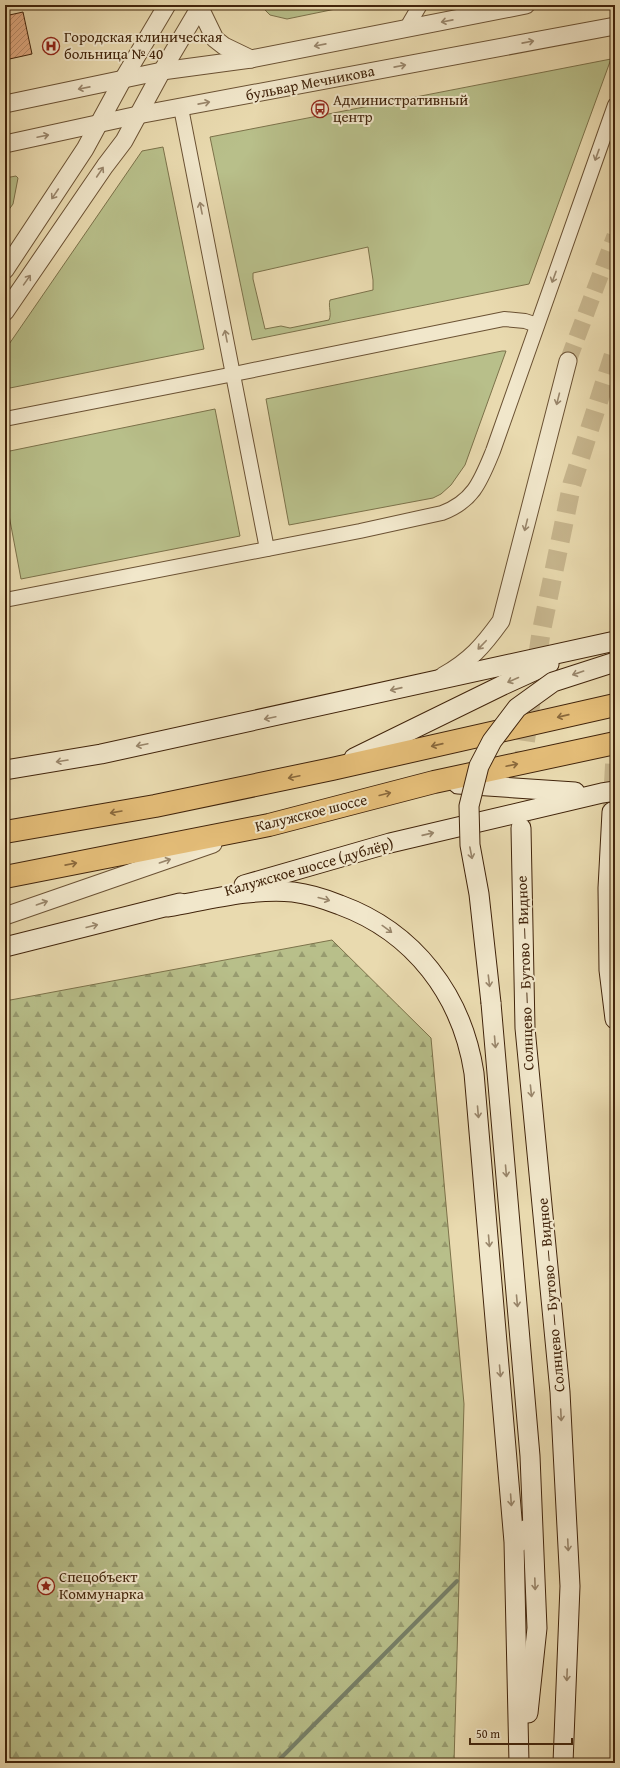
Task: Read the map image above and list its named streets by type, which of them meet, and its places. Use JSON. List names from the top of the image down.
{
  "streets": {
    "highway": ["Калужское шоссе"],
    "main road": ["Калужское шоссе (дублёр)", "Солнцево — Бутово — Видное"],
    "street": ["бульвар Мечникова"]
  },
  "places": {
    "hospital": ["Городская клиническая больница № 40"],
    "bus stop": ["Административный центр"],
    "place": ["Спецобъект Коммунарка"]
  },
  "scale_bar": "50 m"
}
